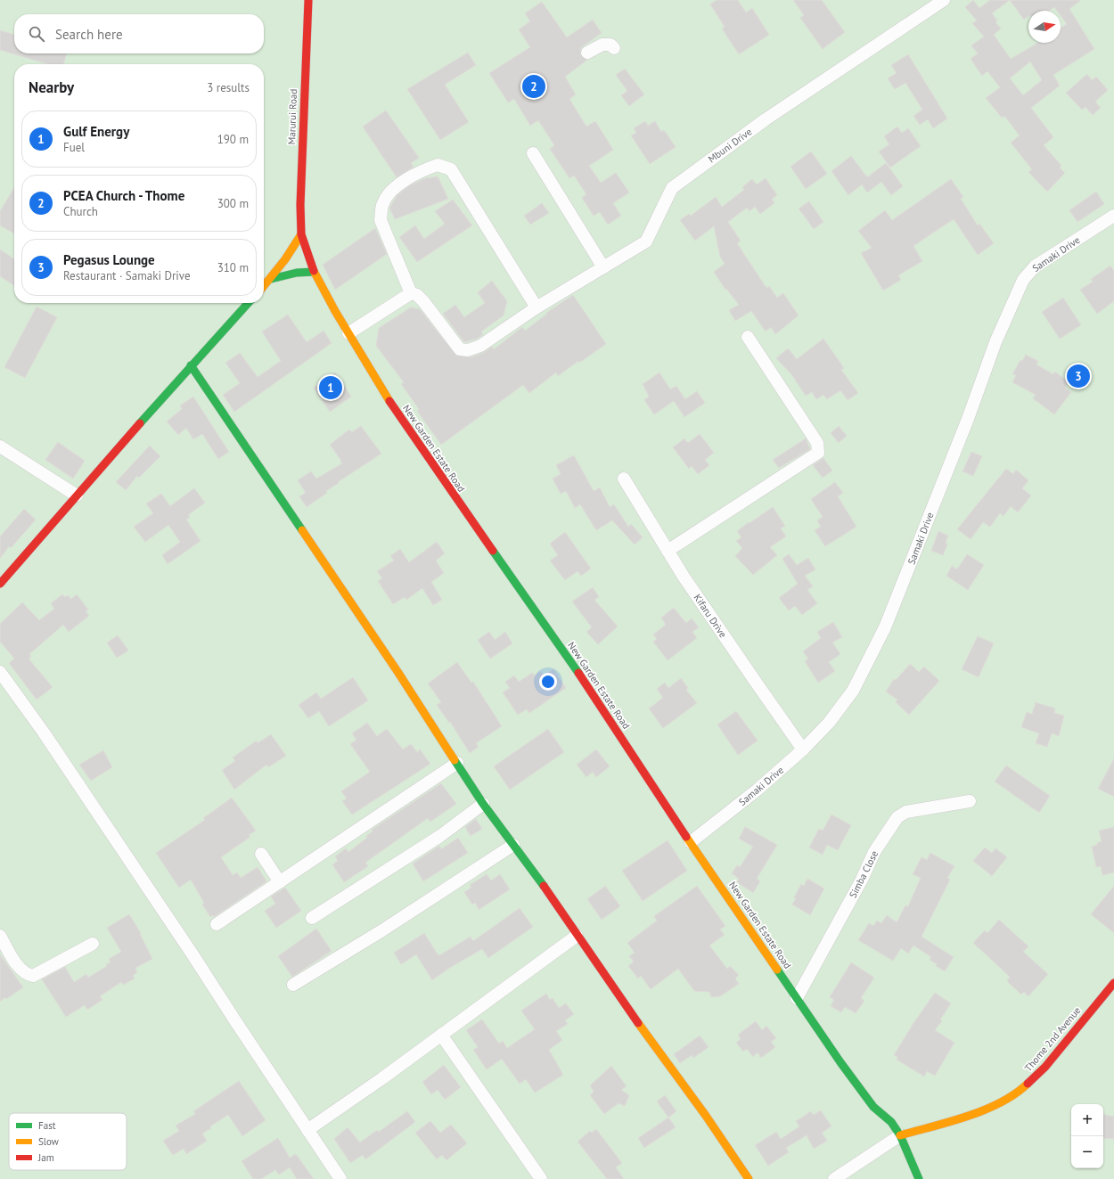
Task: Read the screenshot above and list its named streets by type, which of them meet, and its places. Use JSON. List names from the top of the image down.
{
  "streets": {
    "street": [
      "Marurui Road",
      "Mbuni Drive",
      "Samaki Drive",
      "New Garden Estate Road",
      "Kifaru Drive",
      "Simba Close",
      "Thome 2nd Avenue"
    ]
  },
  "crossings": [
    ["Marurui Road", "New Garden Estate Road"],
    ["Samaki Drive", "New Garden Estate Road"],
    ["Samaki Drive", "Kifaru Drive"],
    ["New Garden Estate Road", "Simba Close"],
    ["New Garden Estate Road", "Thome 2nd Avenue"]
  ],
  "legend": ["Fast", "Slow", "Jam"],
  "north": "right",
  "page": {
    "search": "Search here",
    "heading": ["Nearby", "3 results"],
    "pins": ["2", "3", "1"],
    "list": [
      {
        "mark": "1",
        "name": "Gulf Energy",
        "note": "Fuel",
        "value": "190 m"
      },
      {
        "mark": "2",
        "name": "PCEA Church - Thome",
        "note": "Church",
        "value": "300 m"
      },
      {
        "mark": "3",
        "name": "Pegasus Lounge",
        "note": "Restaurant · Samaki Drive",
        "value": "310 m"
      }
    ],
    "map_buttons": ["+", "−"]
  }
}
